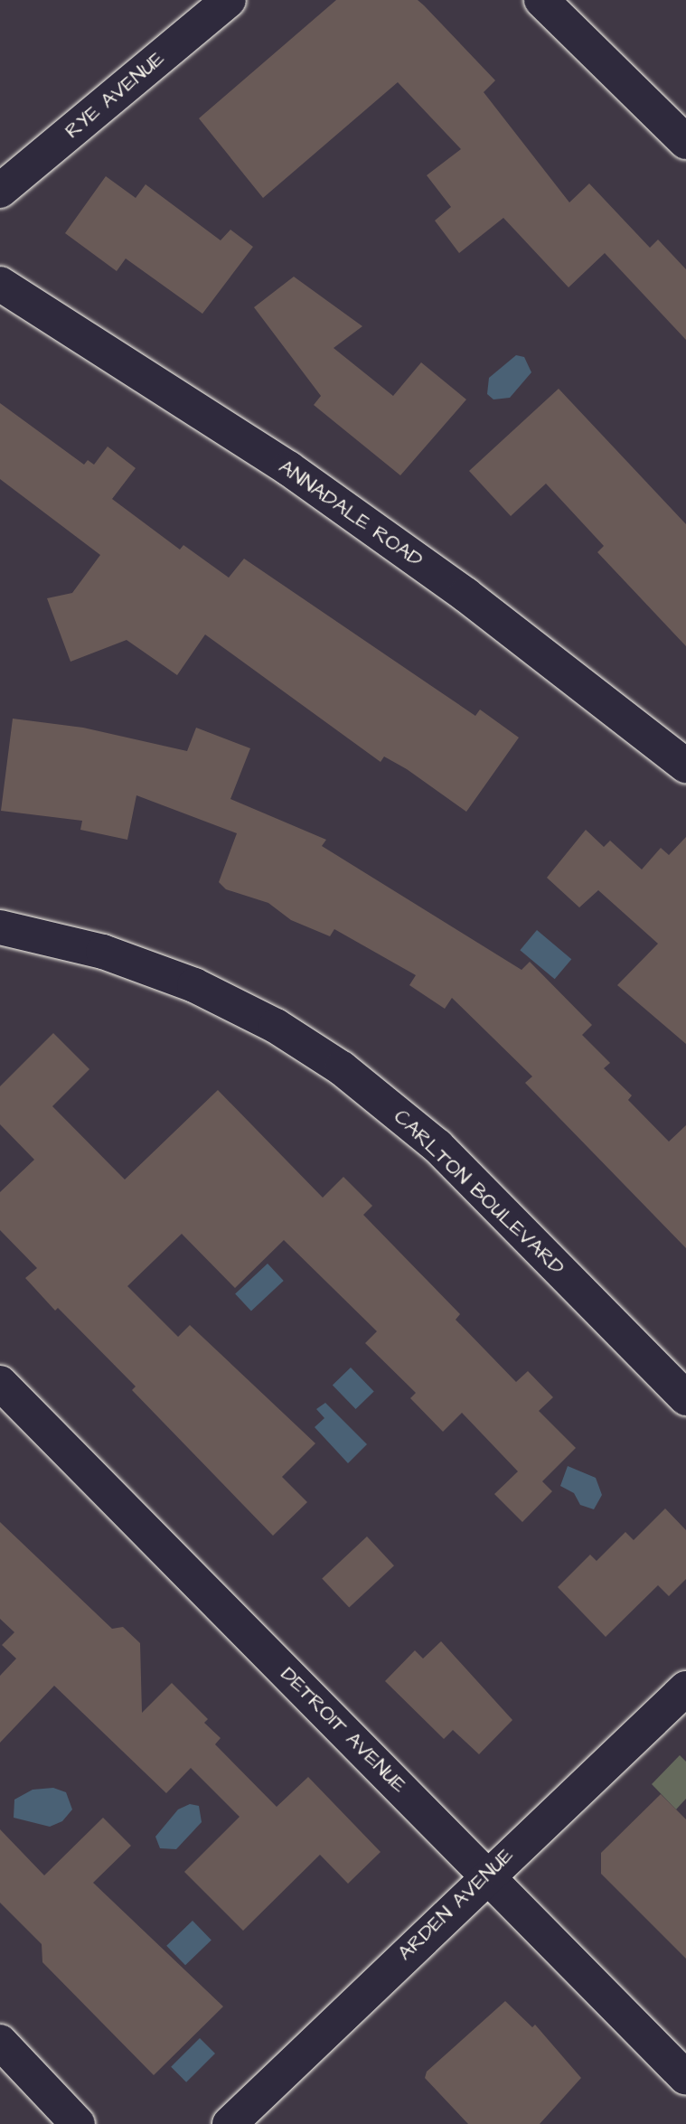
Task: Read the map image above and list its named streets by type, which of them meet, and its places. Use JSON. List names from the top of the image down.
{
  "streets": {
    "street": [
      "RYE AVENUE",
      "ANNADALE ROAD",
      "CARLTON BOULEVARD",
      "DETROIT AVENUE",
      "ARDEN AVENUE"
    ]
  },
  "crossings": [
    ["DETROIT AVENUE", "ARDEN AVENUE"]
  ]
}
